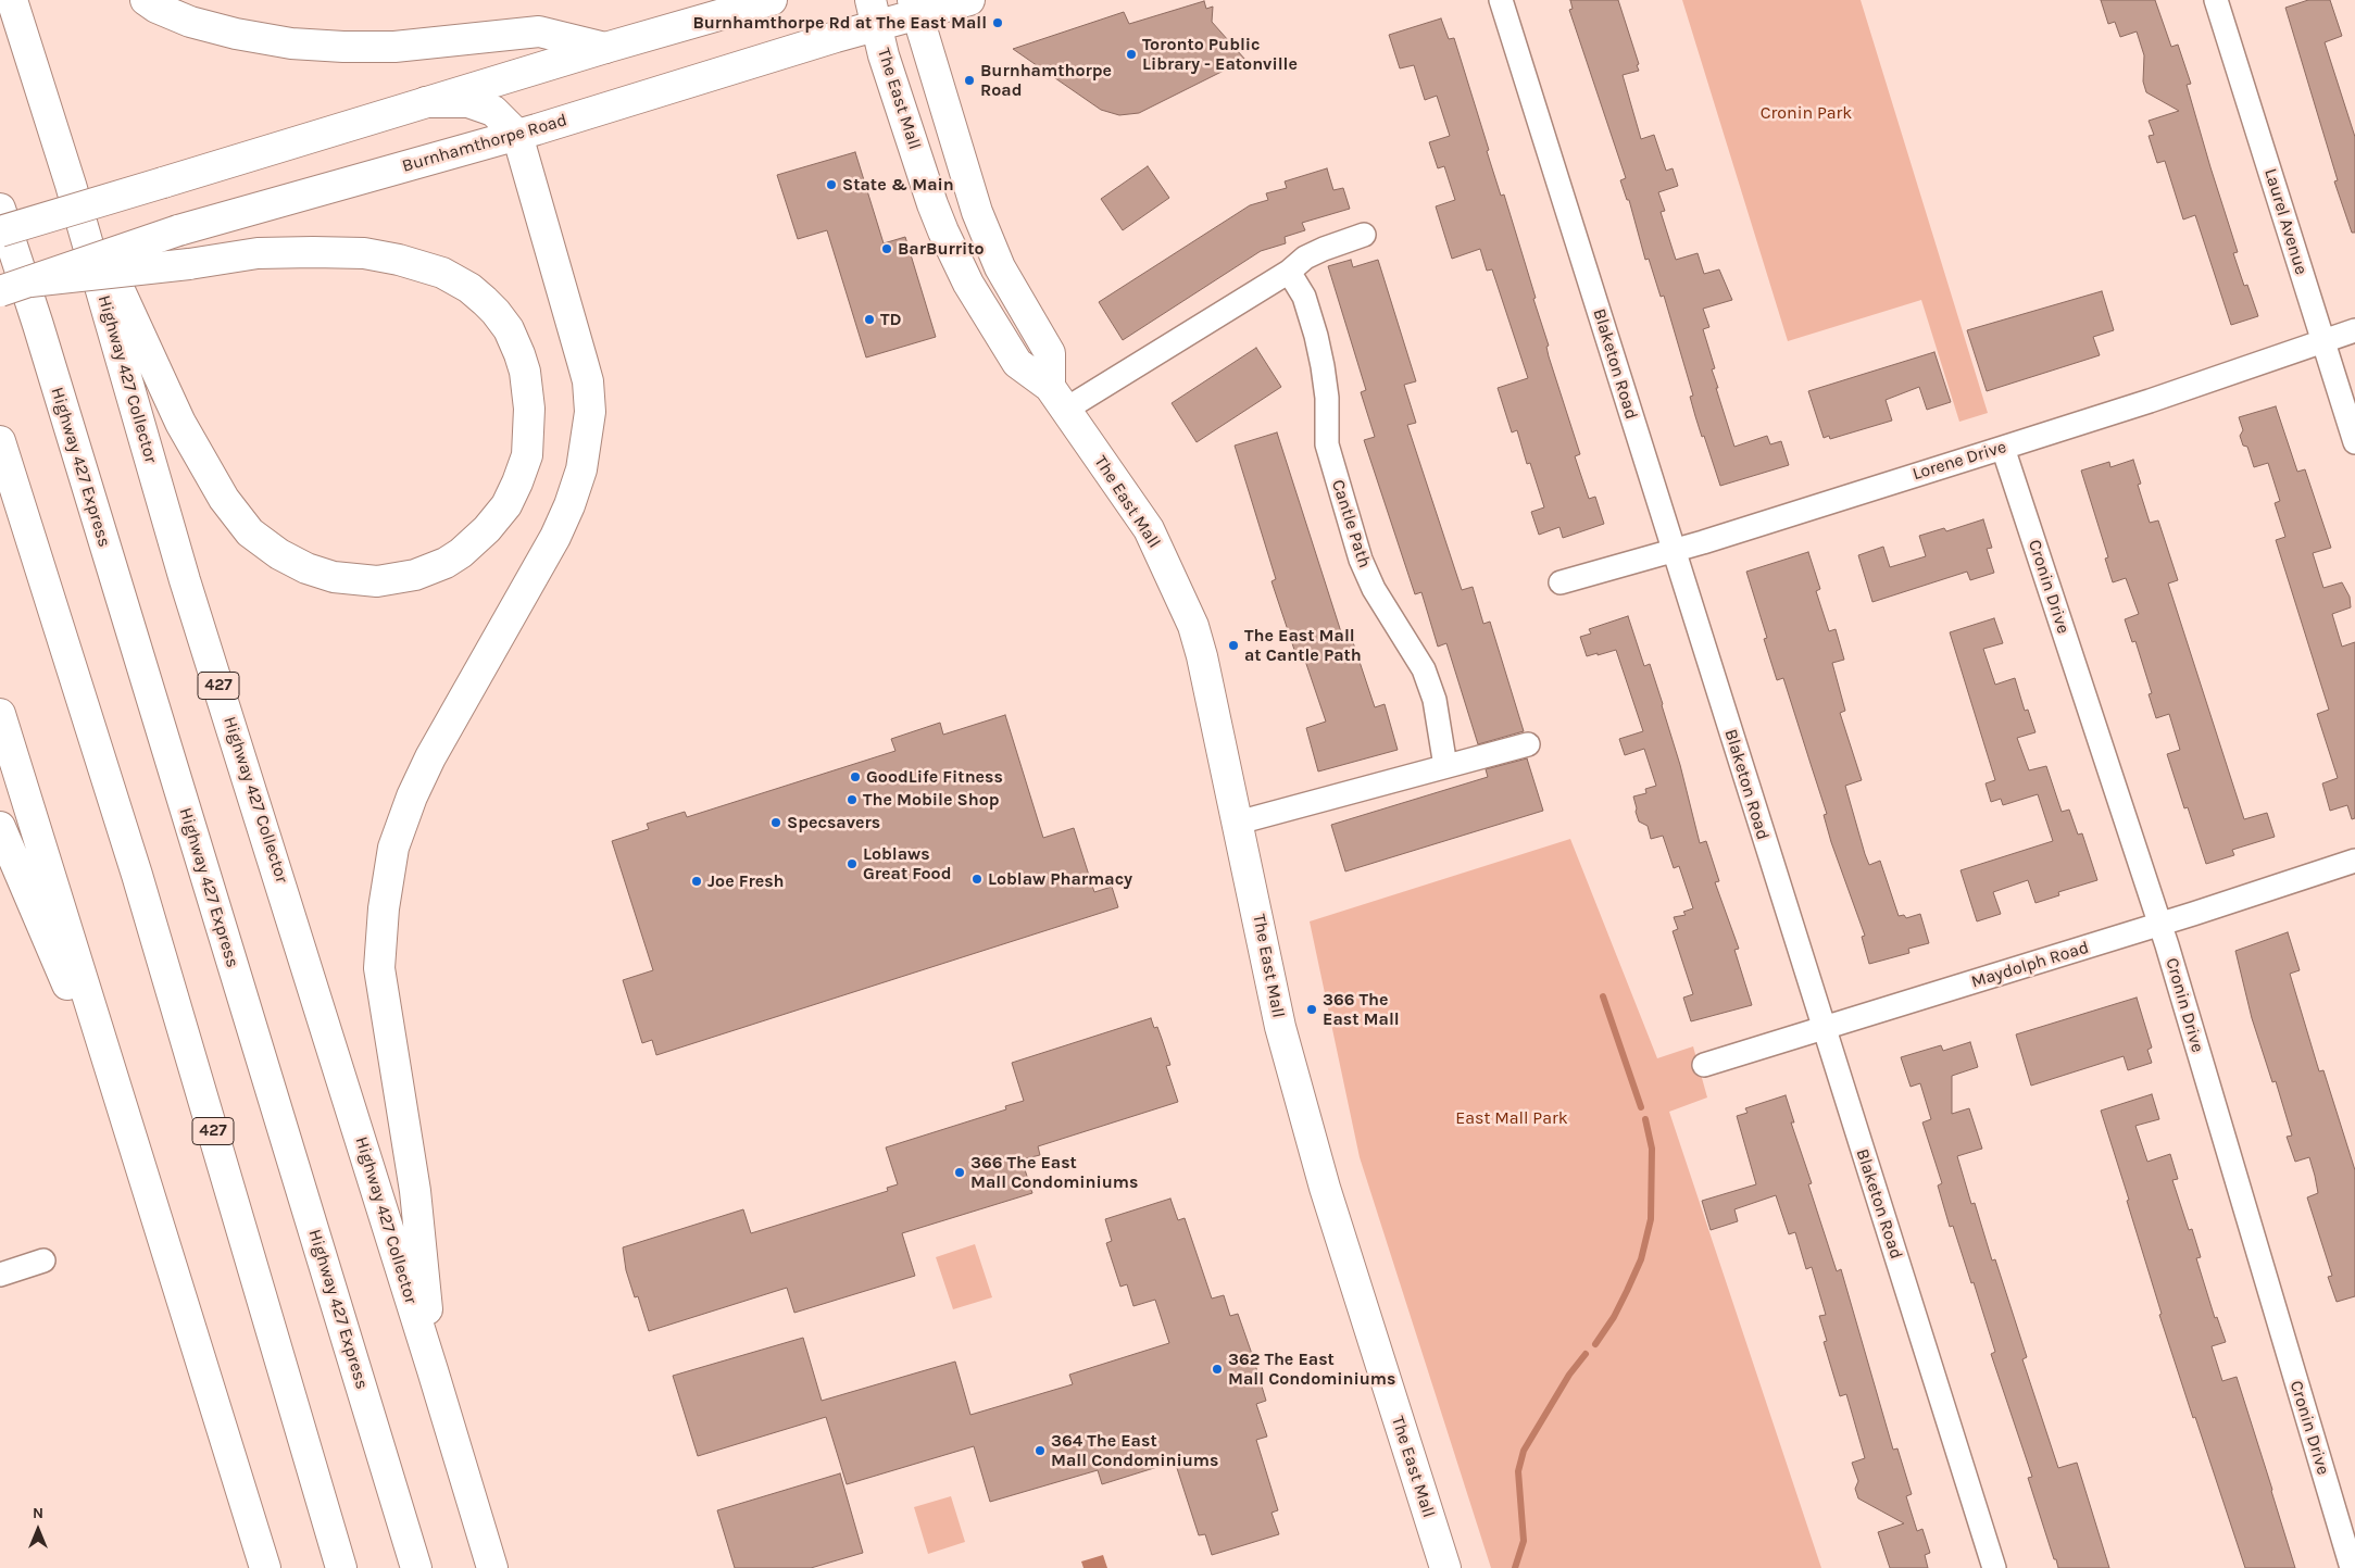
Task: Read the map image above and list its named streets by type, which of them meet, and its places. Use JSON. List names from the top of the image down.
{
  "streets": {
    "main road": [
      "The East Mall",
      "Burnhamthorpe Road",
      "Highway 427 Collector",
      "Highway 427 Express",
      "427"
    ],
    "street": [
      "Laurel Avenue",
      "Blaketon Road",
      "Lorene Drive",
      "Cantle Path",
      "Cronin Drive",
      "Maydolph Road"
    ]
  },
  "crossings": [
    ["The East Mall", "Burnhamthorpe Road"],
    ["Laurel Avenue", "Lorene Drive"],
    ["Blaketon Road", "Lorene Drive"],
    ["Blaketon Road", "Maydolph Road"],
    ["Lorene Drive", "Cronin Drive"],
    ["Cronin Drive", "Maydolph Road"]
  ],
  "parks": ["Cronin Park", "East Mall Park"],
  "places": [
    "Burnhamthorpe Rd at The East Mall",
    "Toronto Public Library - Eatonville",
    "Burnhamthorpe Road",
    "State & Main",
    "BarBurrito",
    "TD",
    "The East Mall at Cantle Path",
    "GoodLife Fitness",
    "The Mobile Shop",
    "Specsavers",
    "Loblaws Great Food",
    "Loblaw Pharmacy",
    "Joe Fresh",
    "366 The East Mall",
    "366 The East Mall Condominiums",
    "362 The East Mall Condominiums",
    "364 The East Mall Condominiums"
  ],
  "north": "top"
}
